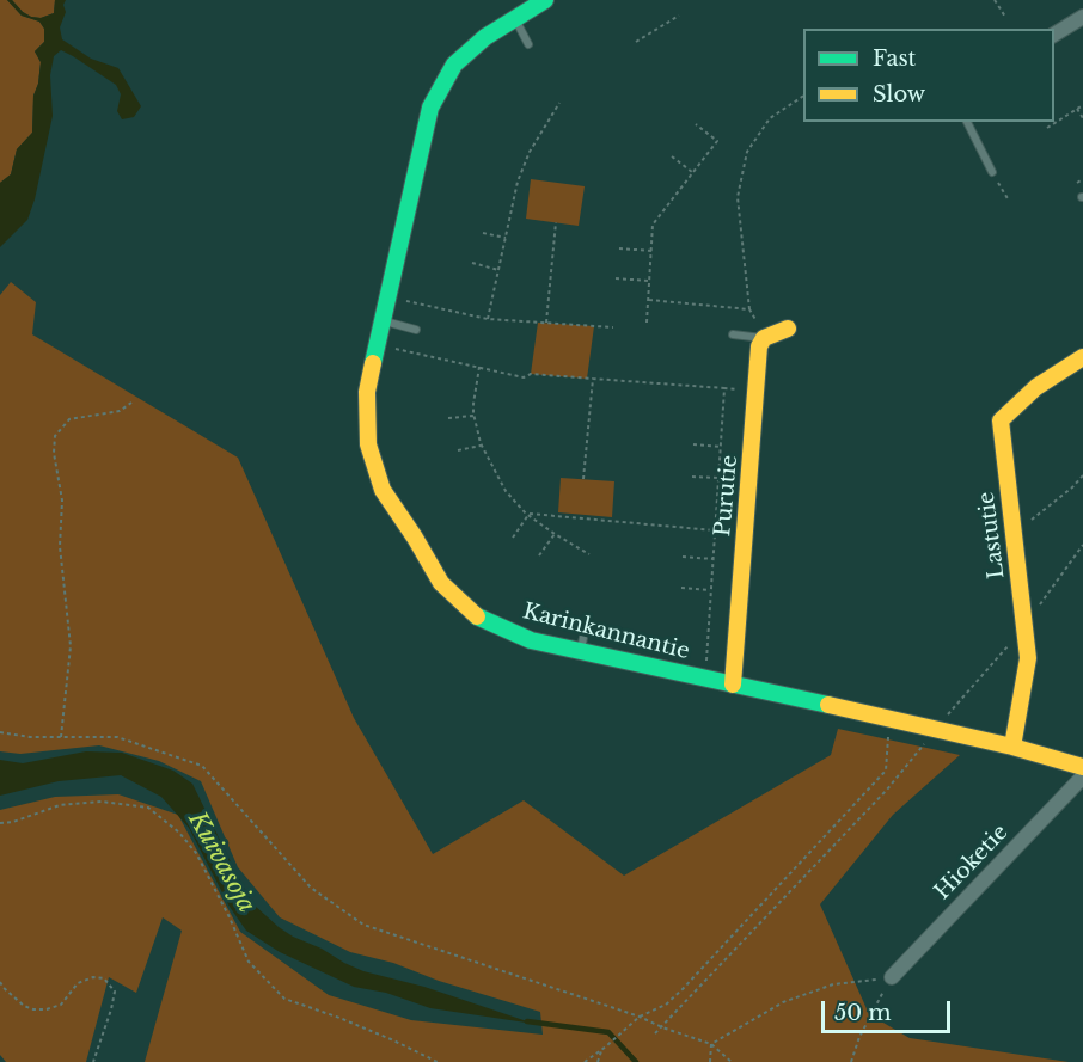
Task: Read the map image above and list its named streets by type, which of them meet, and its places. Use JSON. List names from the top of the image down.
{
  "streets": {
    "street": [
      "Purutie",
      "Lastutie",
      "Karinkannantie",
      "Hioketie"
    ]
  },
  "crossings": [
    ["Purutie", "Karinkannantie"],
    ["Lastutie", "Karinkannantie"]
  ],
  "water": ["Kuivasoja"],
  "legend": ["Fast", "Slow"],
  "scale_bar": "50 m"
}
